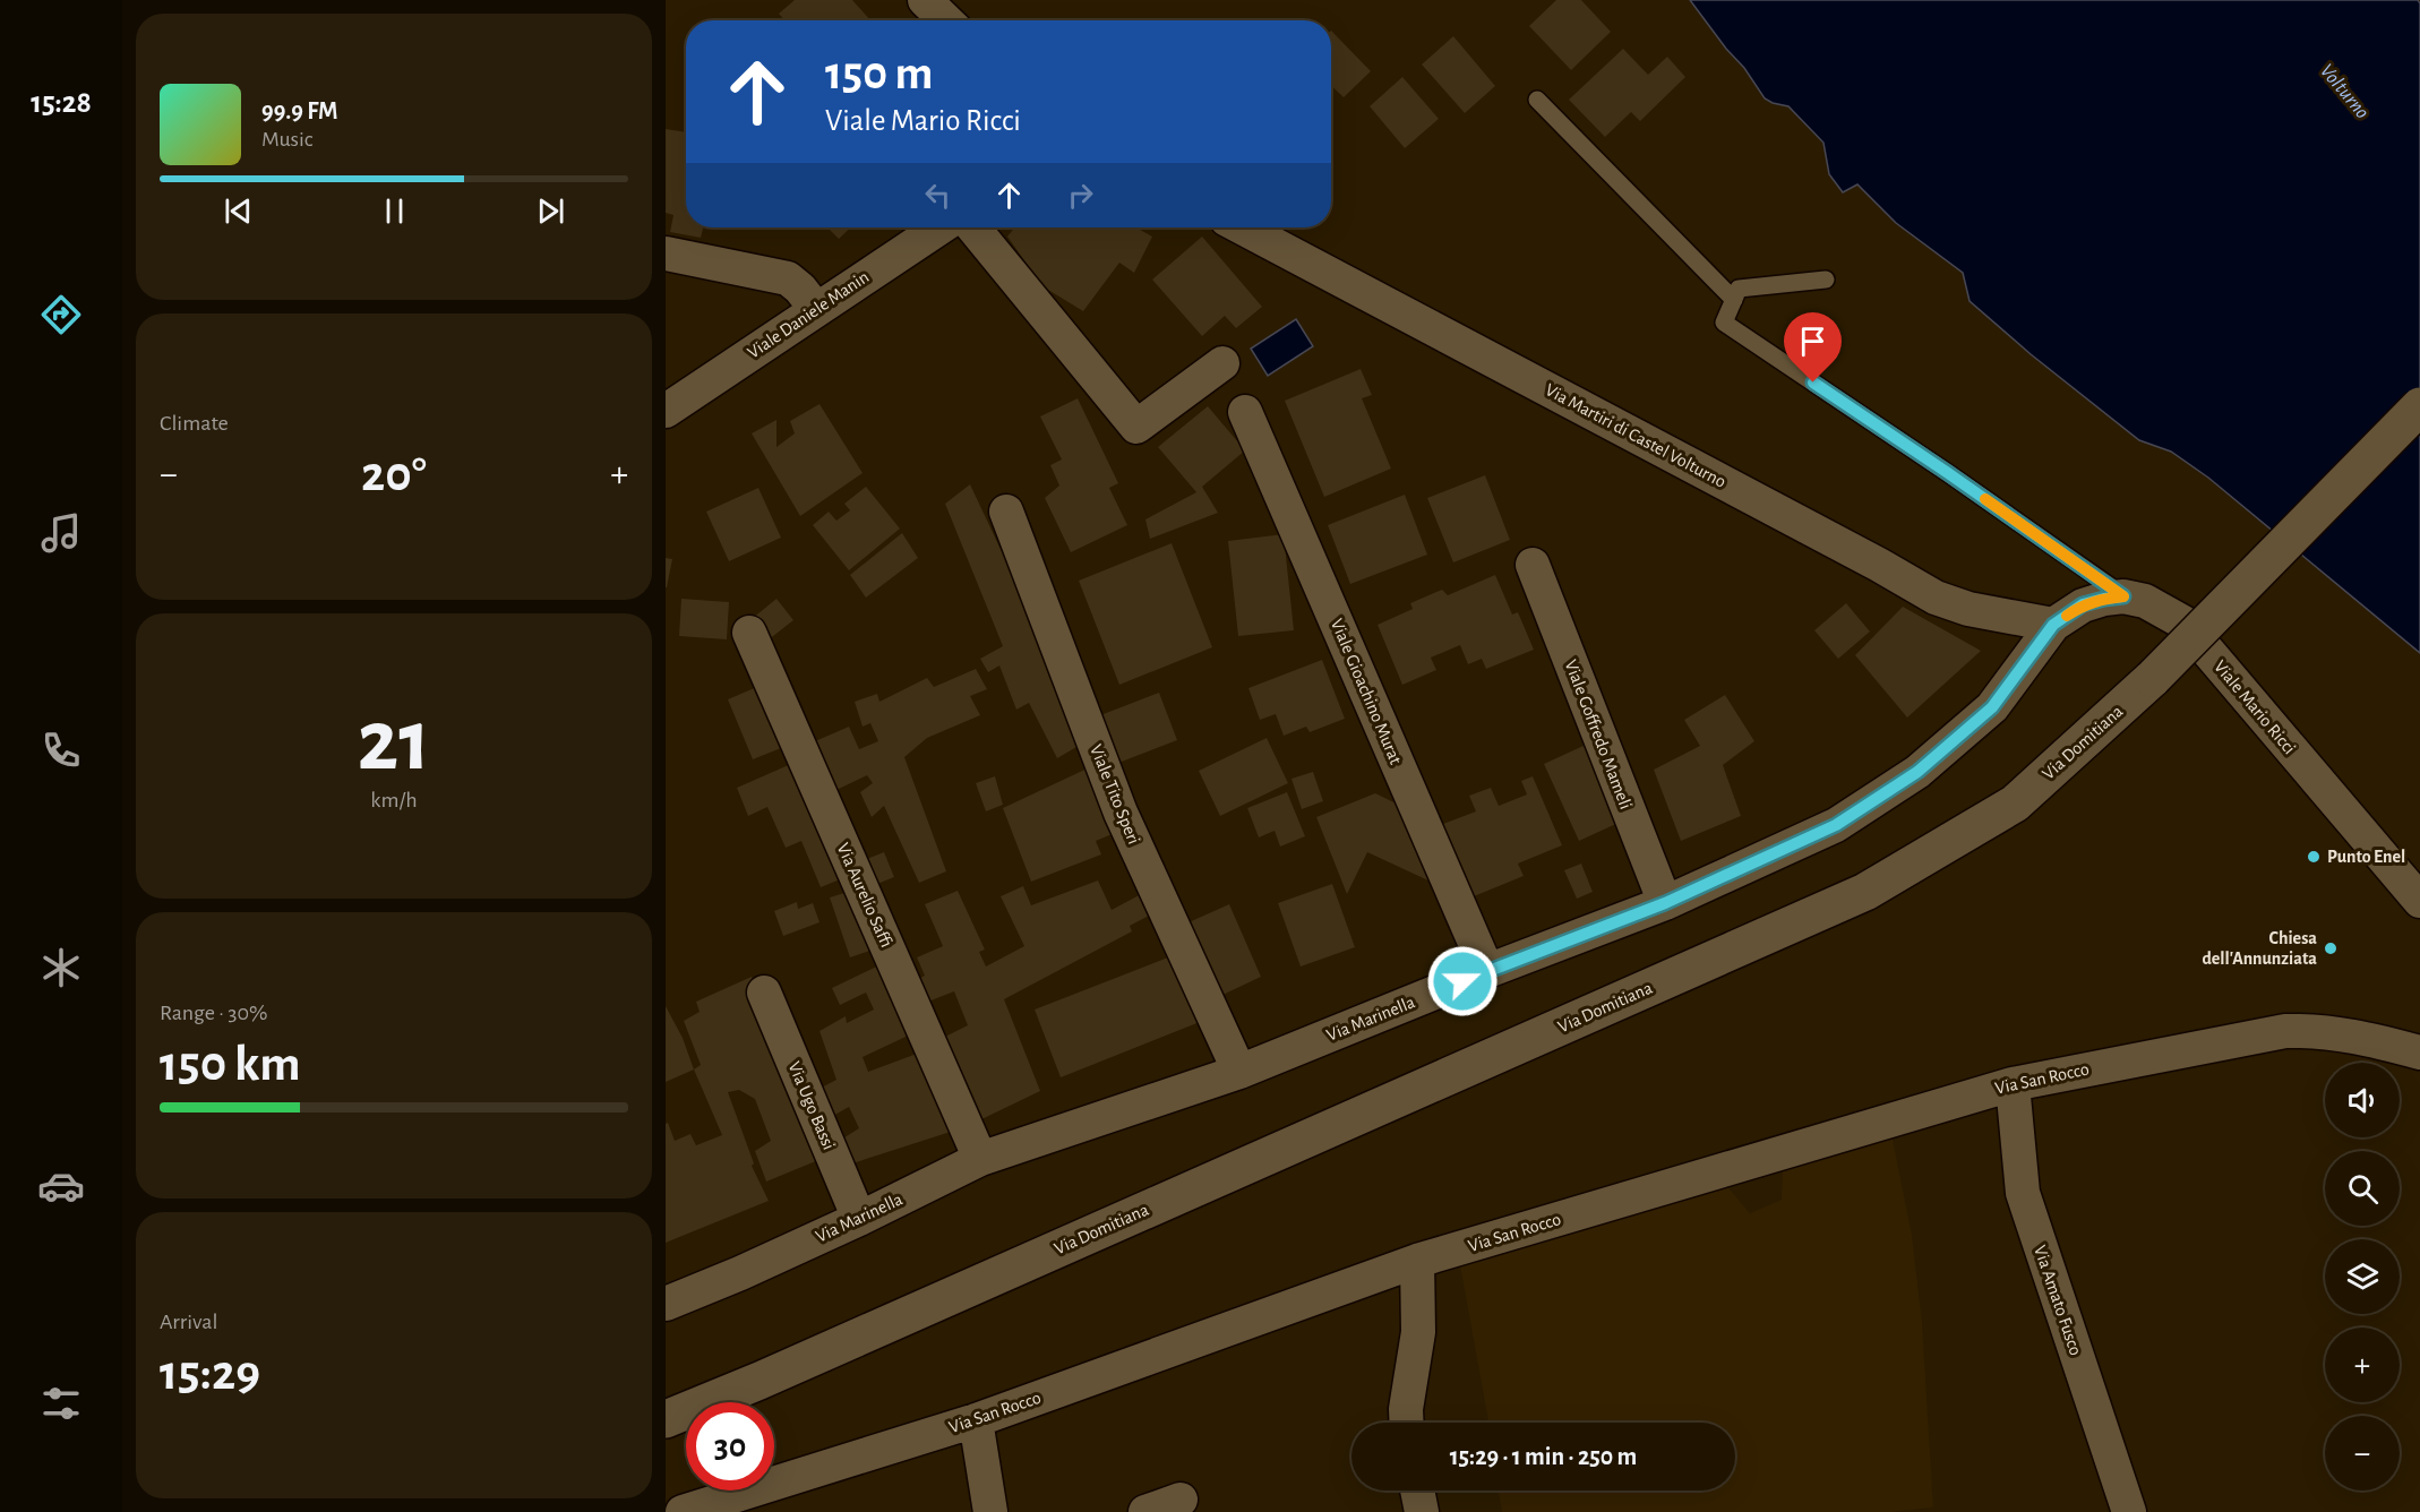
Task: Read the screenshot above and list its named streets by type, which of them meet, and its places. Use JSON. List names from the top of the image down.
{
  "streets": {
    "street": [
      "Viale Daniele Manin",
      "Via Martiri di Castel Volturno",
      "Viale Gioachino Murat",
      "Viale Mario Ricci",
      "Viale Goffredo Mameli",
      "Via Domitiana",
      "Viale Tito Speri",
      "Via Aurelio Saffi",
      "Via Marinella",
      "Via San Rocco",
      "Via Ugo Bassi",
      "Via Amato Fusco"
    ]
  },
  "crossings": [
    ["Via Martiri di Castel Volturno", "Viale Mario Ricci"],
    ["Via Martiri di Castel Volturno", "Via Marinella"],
    ["Viale Gioachino Murat", "Via Marinella"],
    ["Viale Mario Ricci", "Via Marinella"],
    ["Viale Goffredo Mameli", "Via Marinella"],
    ["Viale Tito Speri", "Via Marinella"],
    ["Via Aurelio Saffi", "Via Marinella"],
    ["Via Marinella", "Via Ugo Bassi"],
    ["Via San Rocco", "Via Amato Fusco"]
  ],
  "water": ["Volturno"],
  "places": ["Punto Enel", "Chiesa dell'Annunziata"],
  "page": {
    "tabs": "15:28",
    "turn": ["150 m", "Viale Mario Ricci"],
    "song": ["99.9 FM", "Music"],
    "tile": [
      "Climate",
      ["21", "km/h"],
      ["Range · 30%", "150 km"],
      ["Arrival", "15:29"]
    ],
    "heat": ["−", "20°", "+"],
    "map_buttons": ["+", "−"],
    "limit": "30",
    "trip": "15:29 · 1 min · 250 m"
  }
}
